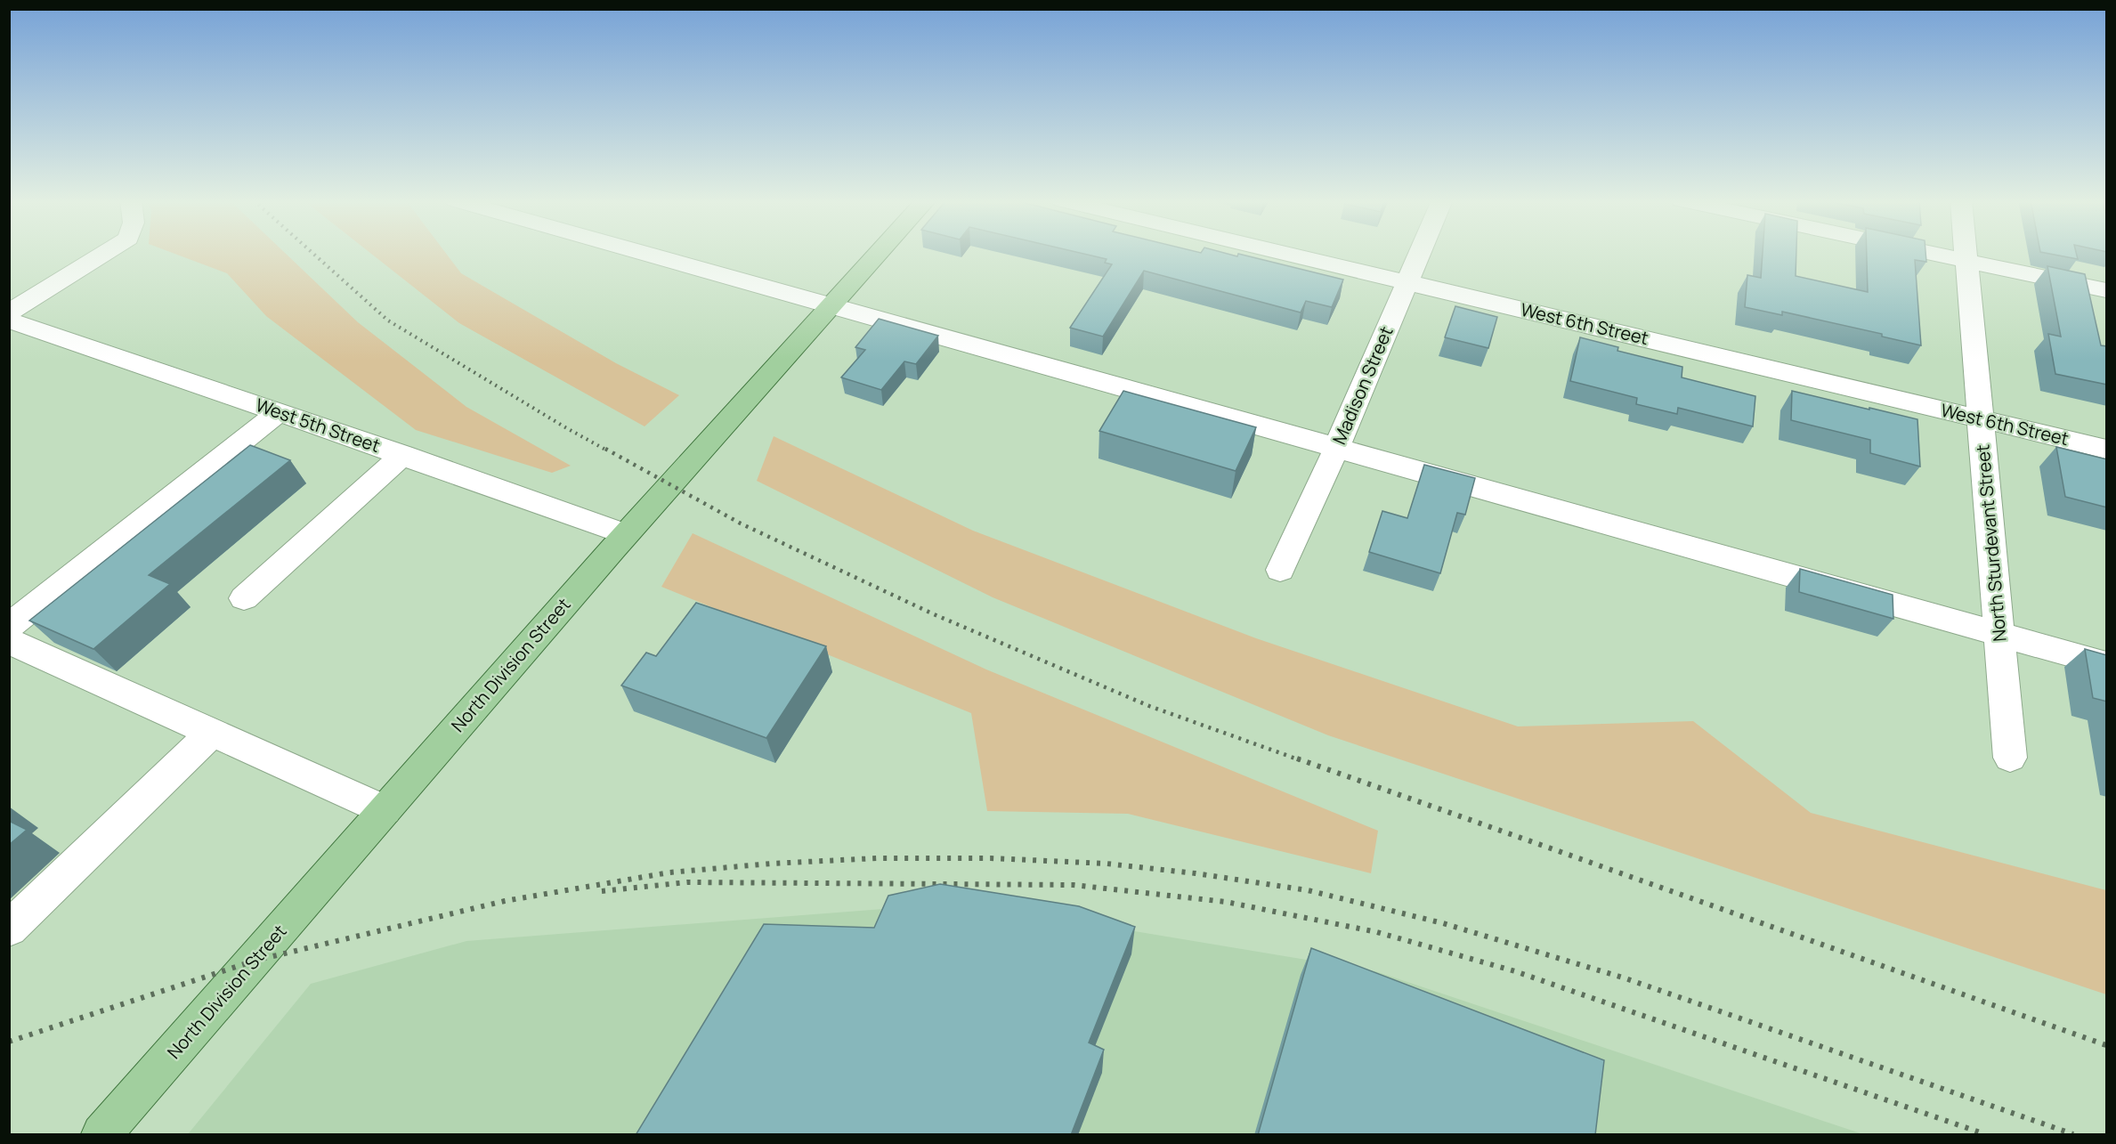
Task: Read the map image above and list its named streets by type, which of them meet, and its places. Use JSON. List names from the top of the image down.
{
  "streets": {
    "main road": ["North Division Street"],
    "street": [
      "West 6th Street",
      "Madison Street",
      "West 5th Street",
      "North Sturdevant Street"
    ]
  },
  "crossings": [
    ["West 6th Street", "Madison Street"],
    ["West 6th Street", "North Sturdevant Street"],
    ["West 5th Street", "North Division Street"]
  ]
}
